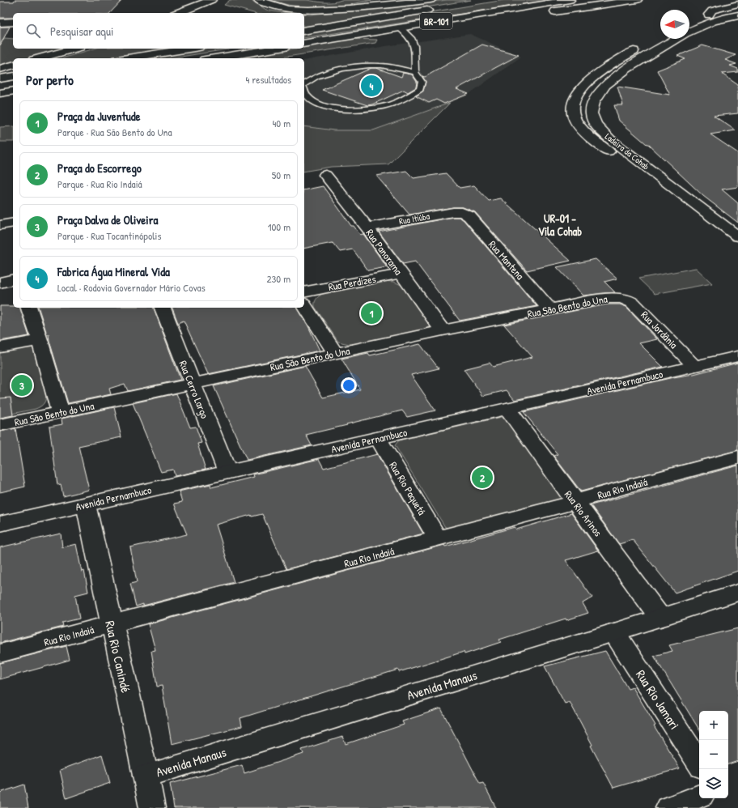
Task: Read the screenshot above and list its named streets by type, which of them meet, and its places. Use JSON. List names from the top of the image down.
{
  "streets": {
    "main road": [
      "BR-101",
      "Ladeira da Cohab",
      "Rua Itiúba",
      "Rua Panorama",
      "Rua Mantena",
      "Rua Perdizes",
      "Rua São Bento do Una",
      "Rua Jordânia",
      "Avenida Pernambuco",
      "Rua Cerro Largo",
      "Rua Rio Paquetá",
      "Rua Rio Indaiá",
      "Rua Rio Arinos",
      "Rua Rio Canindé",
      "Avenida Manaus",
      "Rua Rio Jamari"
    ]
  },
  "crossings": [
    ["Rua Itiúba", "Rua Panorama"],
    ["Rua Itiúba", "Rua Mantena"],
    ["Rua Panorama", "Rua Perdizes"],
    ["Rua Panorama", "Rua São Bento do Una"],
    ["Rua Mantena", "Rua São Bento do Una"],
    ["Rua São Bento do Una", "Rua Jordânia"],
    ["Rua São Bento do Una", "Rua Cerro Largo"],
    ["Rua Jordânia", "Avenida Pernambuco"],
    ["Avenida Pernambuco", "Rua Cerro Largo"],
    ["Avenida Pernambuco", "Rua Rio Paquetá"],
    ["Avenida Pernambuco", "Rua Rio Arinos"],
    ["Avenida Pernambuco", "Rua Rio Canindé"],
    ["Rua Rio Paquetá", "Rua Rio Indaiá"],
    ["Rua Rio Indaiá", "Rua Rio Arinos"],
    ["Rua Rio Indaiá", "Rua Rio Canindé"],
    ["Rua Rio Arinos", "Avenida Manaus"],
    ["Rua Rio Canindé", "Avenida Manaus"],
    ["Avenida Manaus", "Rua Rio Jamari"]
  ],
  "districts": ["UR-01 - Vila Cohab"],
  "north": "left",
  "page": {
    "search": "Pesquisar aqui",
    "heading": ["Por perto", "4 resultados"],
    "pins": [
      "4",
      "1",
      "3",
      "2"
    ],
    "list": [
      {
        "mark": "1",
        "name": "Praça da Juventude",
        "note": "Parque · Rua São Bento do Una",
        "value": "40 m"
      },
      {
        "mark": "2",
        "name": "Praça do Escorrego",
        "note": "Parque · Rua Rio Indaiá",
        "value": "50 m"
      },
      {
        "mark": "3",
        "name": "Praça Dalva de Oliveira",
        "note": "Parque · Rua Tocantinópolis",
        "value": "100 m"
      },
      {
        "mark": "4",
        "name": "Fabrica Água Mineral Vida",
        "note": "Local · Rodovia Governador Mário Covas",
        "value": "230 m"
      }
    ],
    "map_buttons": ["+", "−"]
  }
}
